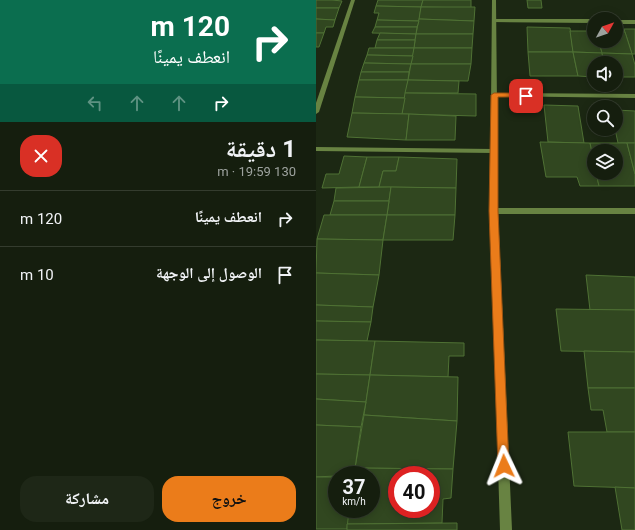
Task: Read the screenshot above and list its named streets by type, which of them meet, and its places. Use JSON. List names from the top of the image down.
{
  "north": "top right",
  "page": {
    "turn": ["120 m", "انعطف يمينًا"],
    "heading": ["1 دقيقة", "130 m · 19:59"],
    "list": [
      {
        "name": "انعطف يمينًا",
        "value": "120 m"
      },
      {
        "name": "الوصول إلى الوجهة",
        "value": "10 m"
      }
    ],
    "speed": "37 km/h",
    "limit": "40",
    "buttons": ["خروج", "مشاركة"]
  }
}
